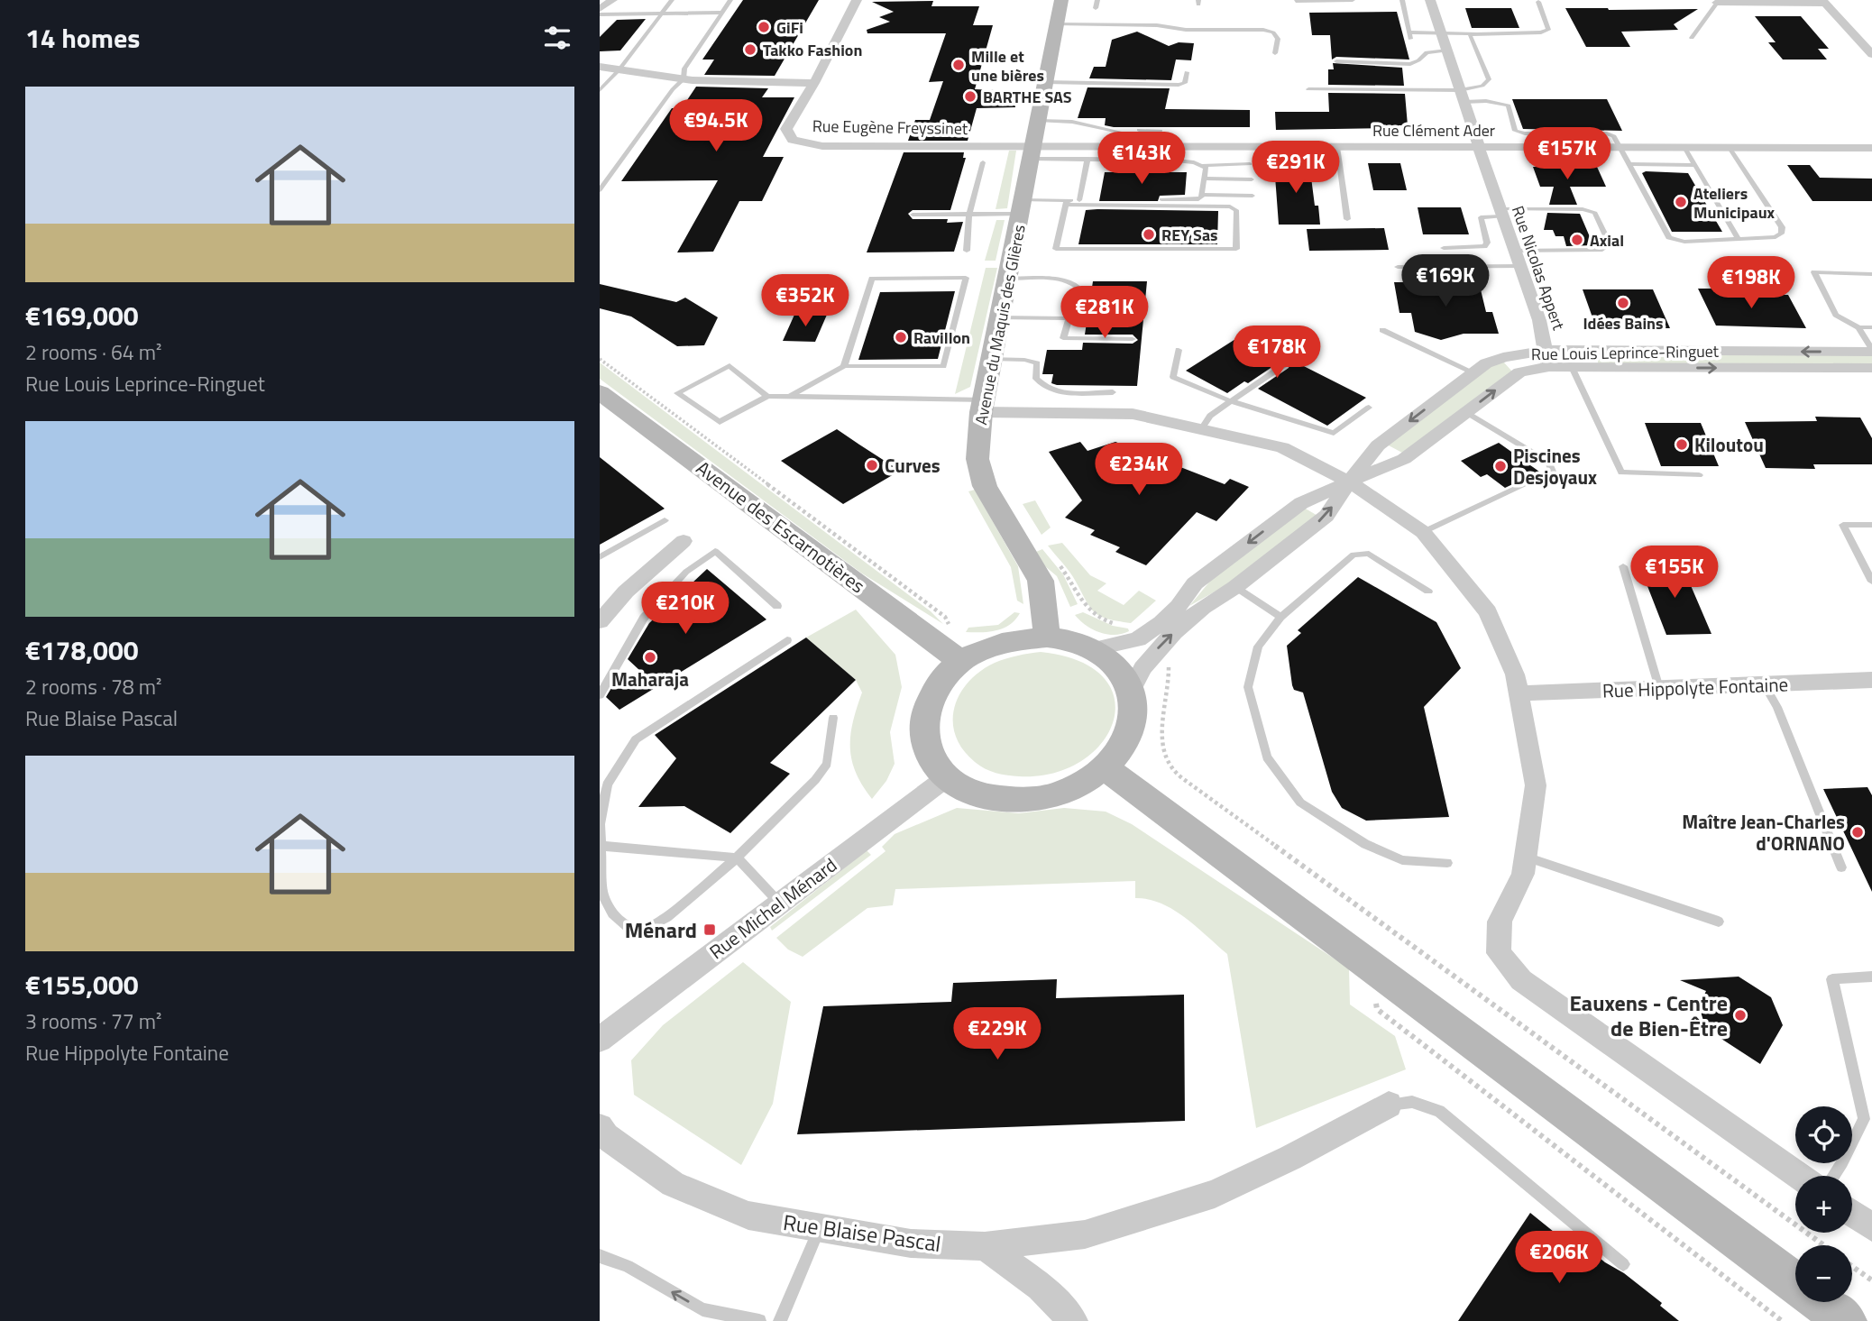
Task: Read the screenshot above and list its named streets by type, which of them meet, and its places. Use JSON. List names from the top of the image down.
{
  "streets": {
    "main road": ["Avenue du Maquis des Glières", "Avenue des Escarnotières"],
    "street": [
      "Rue Eugène Freyssinet",
      "Rue Clément Ader",
      "Rue Nicolas Appert",
      "Rue Louis Leprince-Ringuet",
      "Rue Hippolyte Fontaine",
      "Rue Michel Ménard",
      "Rue Blaise Pascal"
    ]
  },
  "crossings": [
    ["Rue Eugène Freyssinet", "Rue Clément Ader"],
    ["Rue Eugène Freyssinet", "Avenue du Maquis des Glières"],
    ["Rue Clément Ader", "Rue Nicolas Appert"],
    ["Rue Clément Ader", "Avenue du Maquis des Glières"],
    ["Rue Nicolas Appert", "Rue Louis Leprince-Ringuet"],
    ["Avenue du Maquis des Glières", "Rue Louis Leprince-Ringuet"],
    ["Avenue du Maquis des Glières", "Avenue des Escarnotières"],
    ["Avenue du Maquis des Glières", "Rue Michel Ménard"],
    ["Rue Louis Leprince-Ringuet", "Avenue des Escarnotières"],
    ["Rue Louis Leprince-Ringuet", "Rue Michel Ménard"],
    ["Avenue des Escarnotières", "Rue Michel Ménard"]
  ],
  "places": {
    "other": [
      "GiFi",
      "Takko Fashion",
      "Mille et une bières",
      "BARTHE SAS",
      "Ateliers Municipaux",
      "REY Sas",
      "Axial",
      "Idées Bains",
      "Ravillon",
      "Kiloutou",
      "Curves",
      "Piscines Desjoyaux",
      "Maharaja",
      "Maître Jean-Charles d'ORNANO",
      "Eauxens - Centre de Bien-Être"
    ],
    "transit": ["Ménard"]
  },
  "page": {
    "heading": "14 homes",
    "list": [
      {
        "name": "€169,000",
        "note": "2 rooms · 64 m² · Rue Louis Leprince-Ringuet"
      },
      {
        "name": "€178,000",
        "note": "2 rooms · 78 m² · Rue Blaise Pascal"
      },
      {
        "name": "€155,000",
        "note": "3 rooms · 77 m² · Rue Hippolyte Fontaine"
      }
    ],
    "price": [
      "€94.5K",
      "€157K",
      "€143K",
      "€291K",
      "€169K",
      "€198K",
      "€352K",
      "€281K",
      "€178K",
      "€234K",
      "€155K",
      "€210K",
      "€229K",
      "€206K"
    ],
    "map_buttons": ["+", "−"]
  }
}
